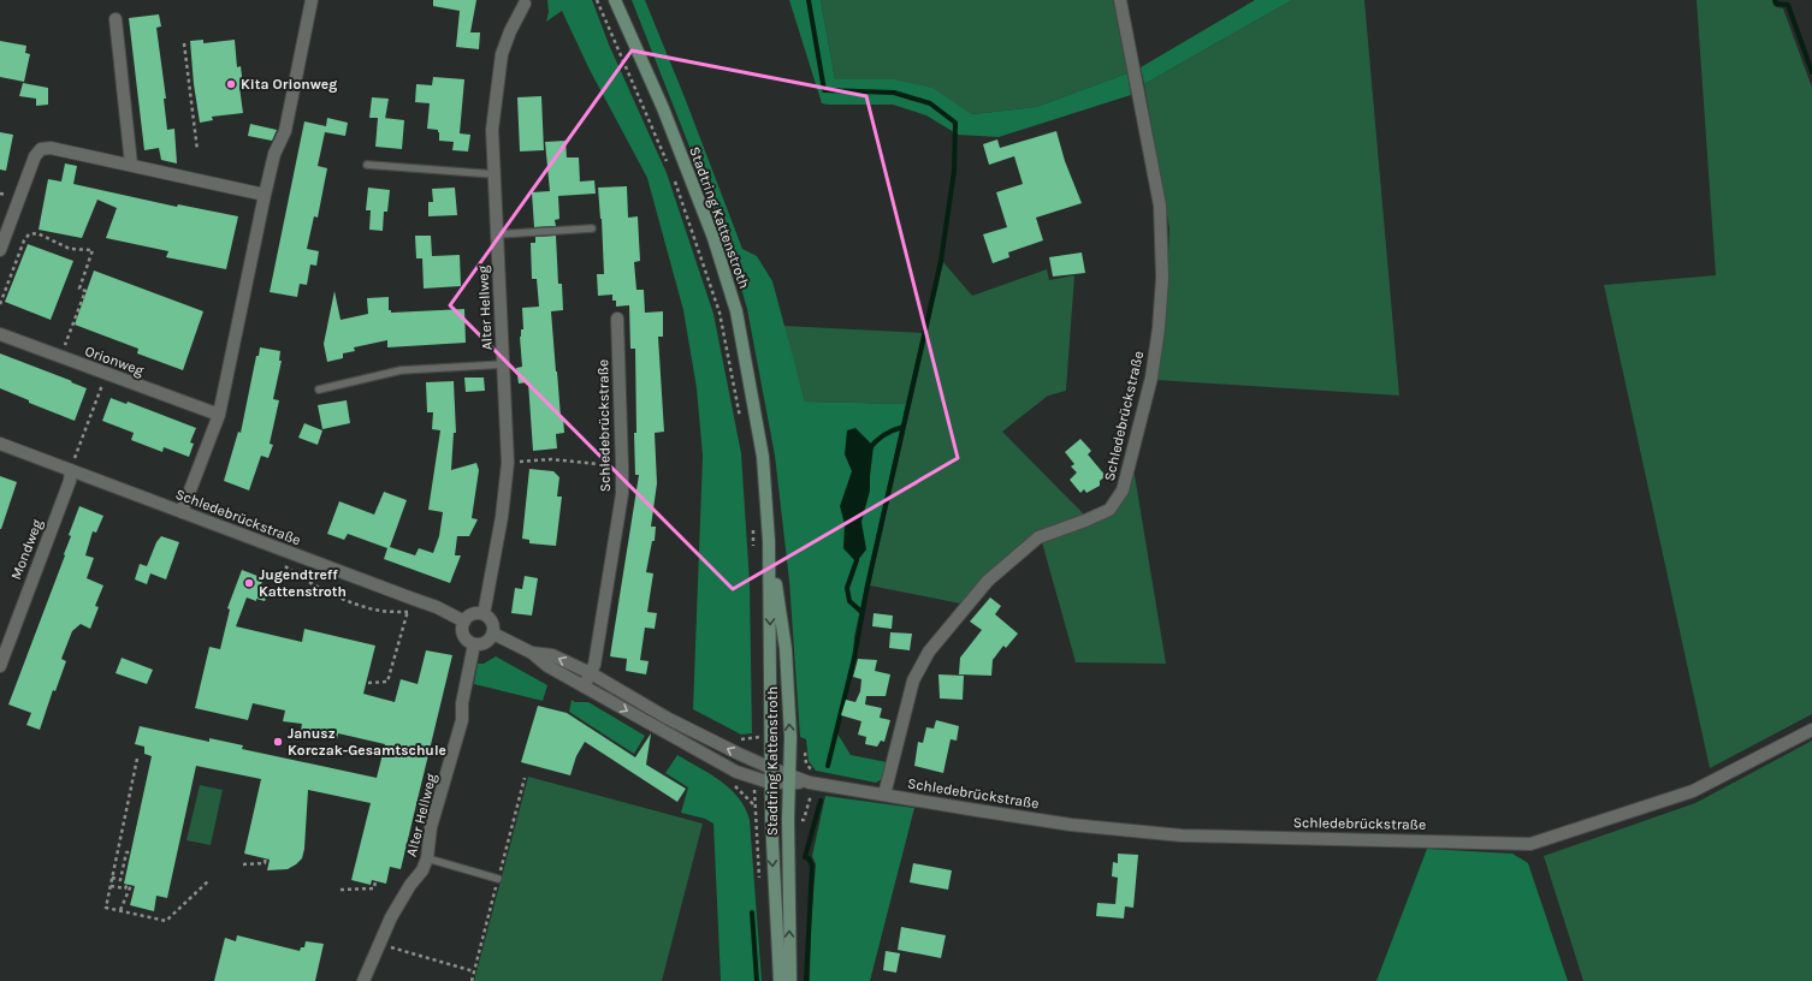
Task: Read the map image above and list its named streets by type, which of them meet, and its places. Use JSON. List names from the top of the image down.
{
  "streets": {
    "main road": ["Stadtring Kattenstroth"],
    "street": [
      "Alter Hellweg",
      "Orionweg",
      "Schledebrückstraße",
      "Mondweg"
    ]
  },
  "crossings": [
    ["Stadtring Kattenstroth", "Schledebrückstraße"],
    ["Alter Hellweg", "Schledebrückstraße"],
    ["Schledebrückstraße", "Mondweg"]
  ],
  "places": ["Kita Orionweg", "Jugendtreff Kattenstroth", "Janusz Korczak-Gesamtschule"]
}
